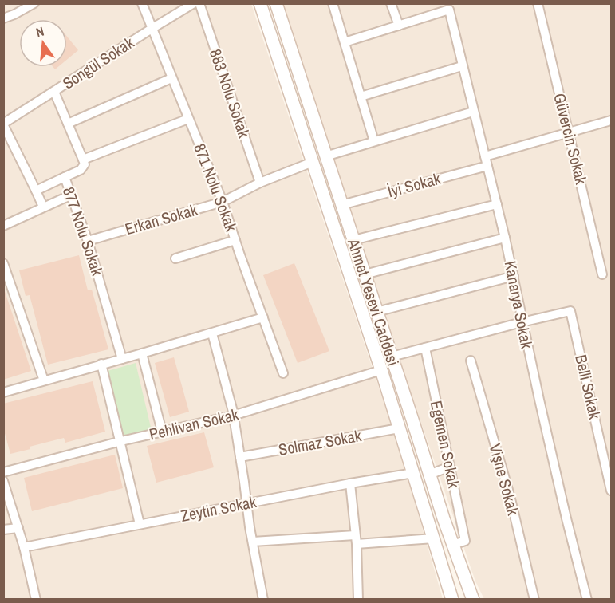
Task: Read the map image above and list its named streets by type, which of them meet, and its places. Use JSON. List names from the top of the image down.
{
  "streets": {
    "main road": ["Ahmet Yesevi Caddesi"],
    "street": [
      "Songül Sokak",
      "883 Nolu Sokak",
      "Güvercin Sokak",
      "İyi Sokak",
      "871 Nolu Sokak",
      "Erkan Sokak",
      "877 Nolu Sokak",
      "Kanarya Sokak",
      "Belli Sokak",
      "Pehlivan Sokak",
      "Solmaz Sokak",
      "Egemen Sokak",
      "Vişne Sokak",
      "Zeytin Sokak"
    ]
  },
  "crossings": [
    ["Songül Sokak", "871 Nolu Sokak"],
    ["883 Nolu Sokak", "Erkan Sokak"],
    ["İyi Sokak", "Ahmet Yesevi Caddesi"],
    ["İyi Sokak", "Kanarya Sokak"],
    ["871 Nolu Sokak", "Erkan Sokak"],
    ["Erkan Sokak", "877 Nolu Sokak"],
    ["Erkan Sokak", "Ahmet Yesevi Caddesi"],
    ["Ahmet Yesevi Caddesi", "Pehlivan Sokak"],
    ["Ahmet Yesevi Caddesi", "Solmaz Sokak"],
    ["Ahmet Yesevi Caddesi", "Egemen Sokak"],
    ["Ahmet Yesevi Caddesi", "Zeytin Sokak"],
    ["Kanarya Sokak", "Belli Sokak"]
  ],
  "north": "top"
}
